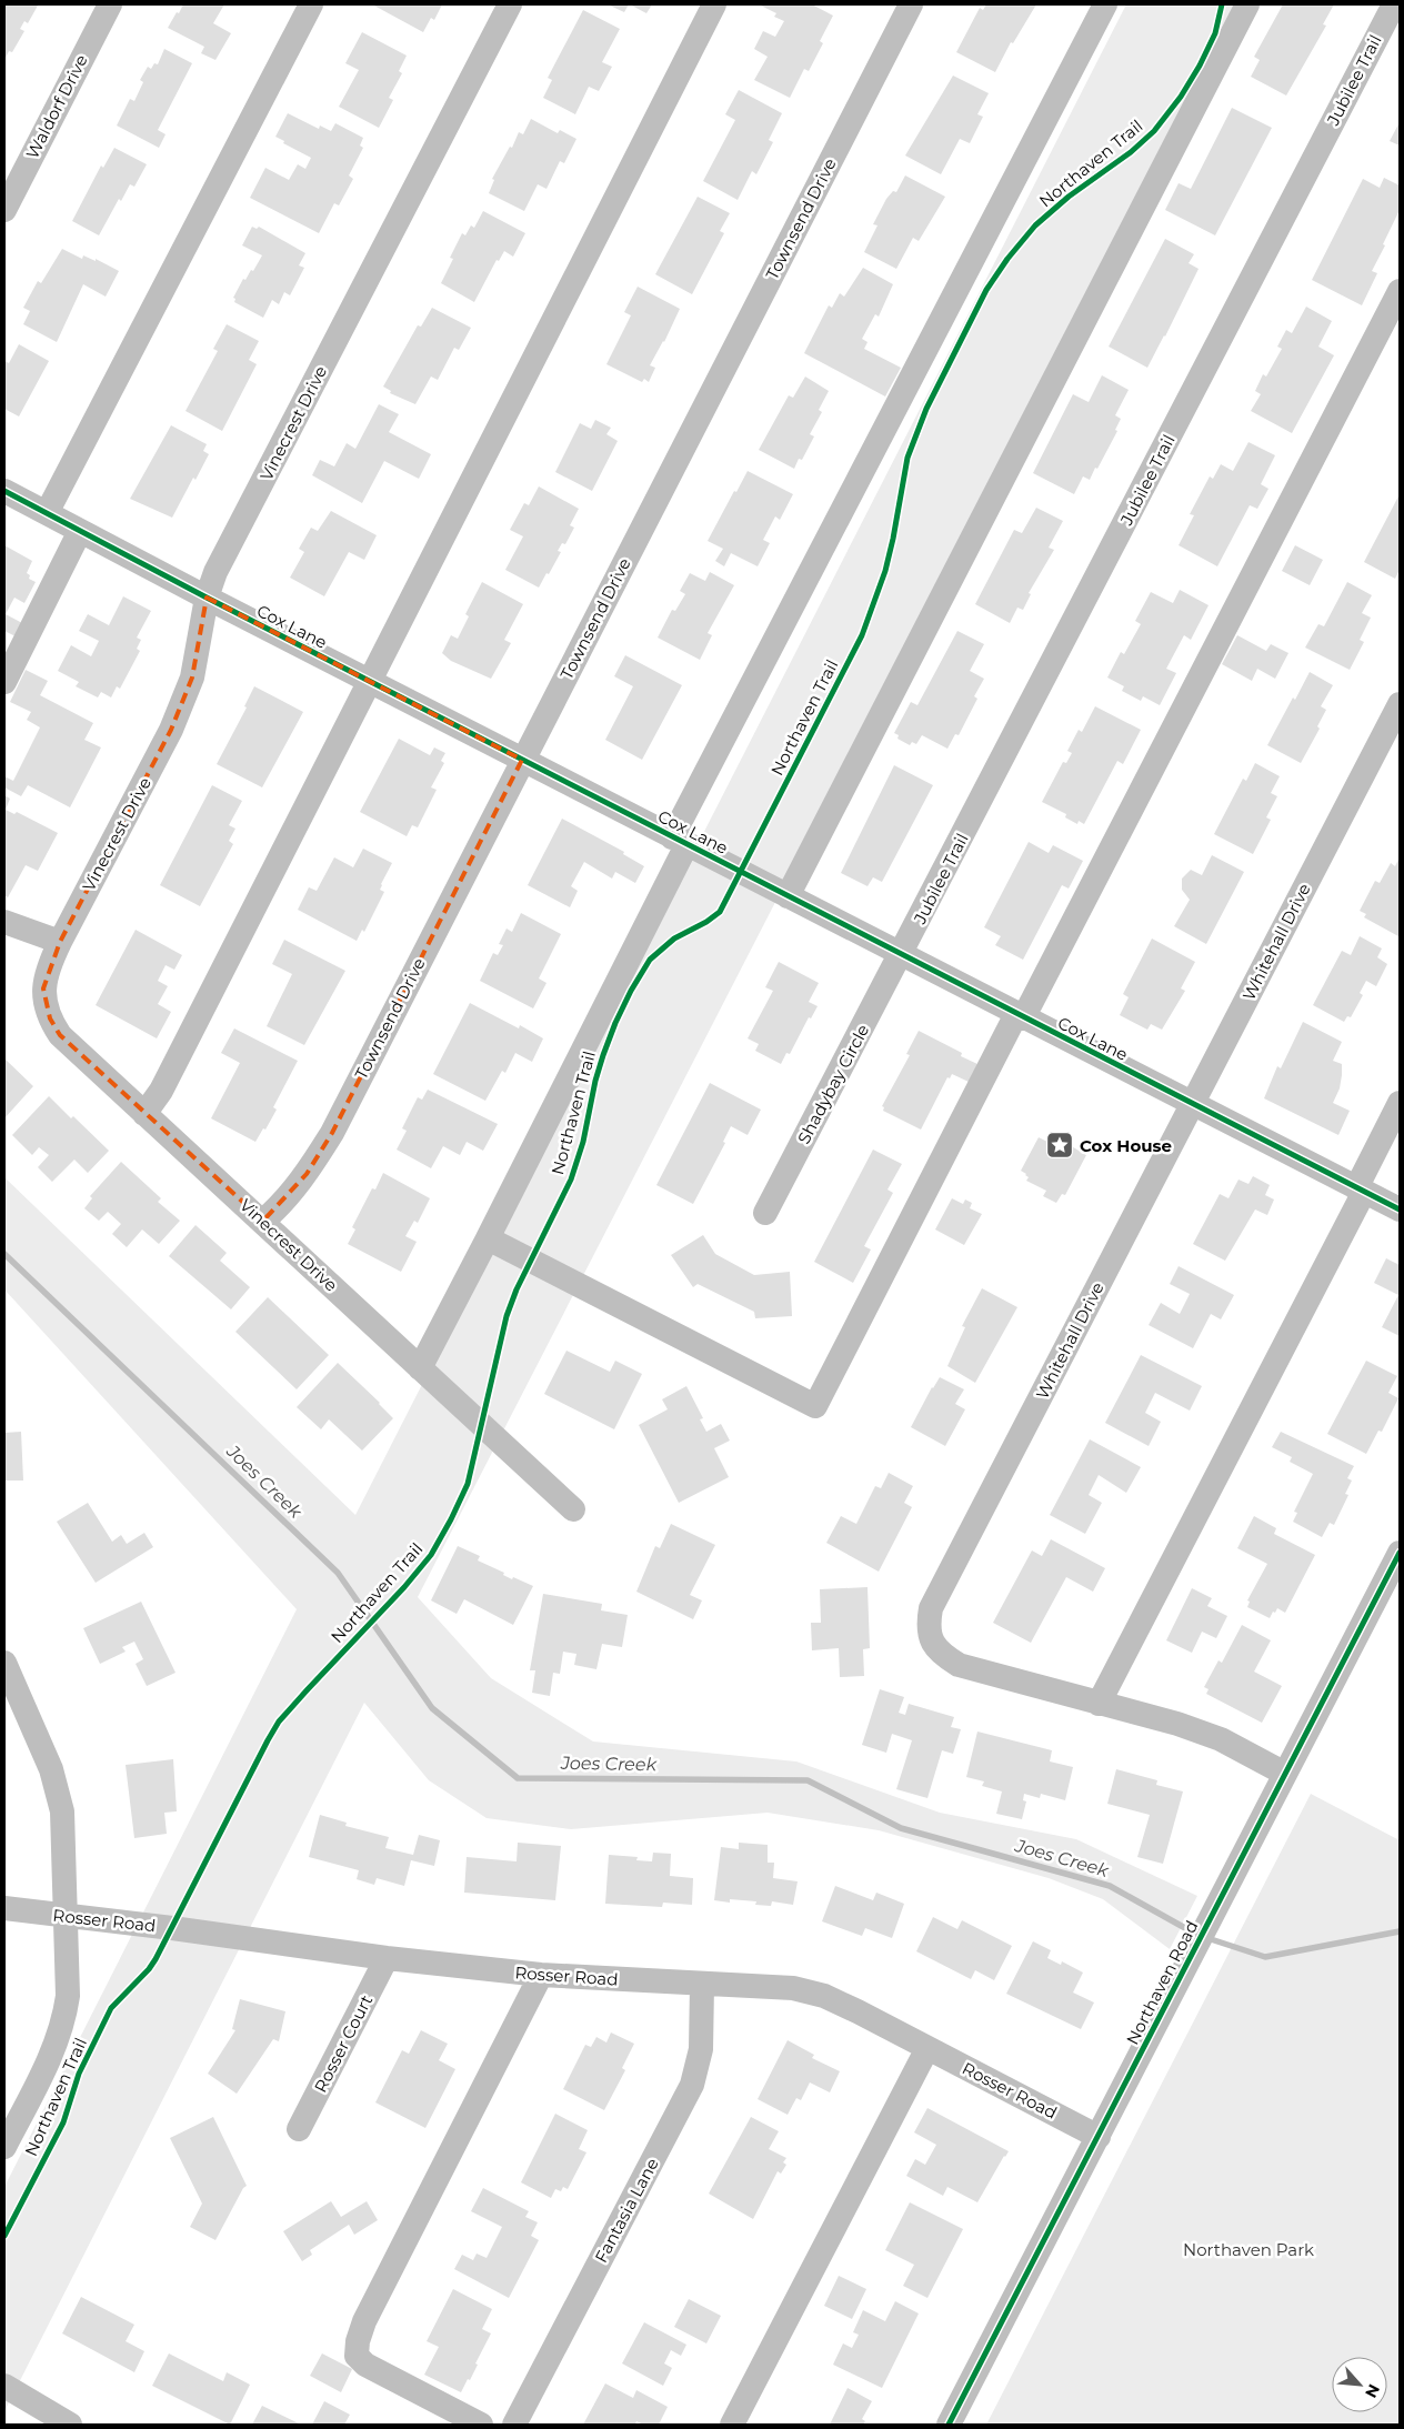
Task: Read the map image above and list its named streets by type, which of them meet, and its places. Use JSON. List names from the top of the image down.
{
  "streets": {
    "street": [
      "Jubilee Trail",
      "Waldorf Drive",
      "Townsend Drive",
      "Vinecrest Drive",
      "Cox Lane",
      "Whitehall Drive",
      "Shadybay Circle",
      "Rosser Road",
      "Northaven Road",
      "Rosser Court",
      "Fantasia Lane"
    ],
    "cycle path": ["Northaven Trail"]
  },
  "crossings": [
    ["Jubilee Trail", "Cox Lane"],
    ["Jubilee Trail", "Shadybay Circle"],
    ["Townsend Drive", "Vinecrest Drive"],
    ["Townsend Drive", "Cox Lane"],
    ["Vinecrest Drive", "Cox Lane"],
    ["Cox Lane", "Whitehall Drive"],
    ["Cox Lane", "Shadybay Circle"],
    ["Whitehall Drive", "Northaven Road"],
    ["Rosser Road", "Northaven Road"],
    ["Rosser Road", "Rosser Court"],
    ["Rosser Road", "Fantasia Lane"]
  ],
  "water": ["Joes Creek"],
  "parks": ["Northaven Park"],
  "places": {
    "place": ["Cox House"]
  },
  "north": "bottom right"
}
